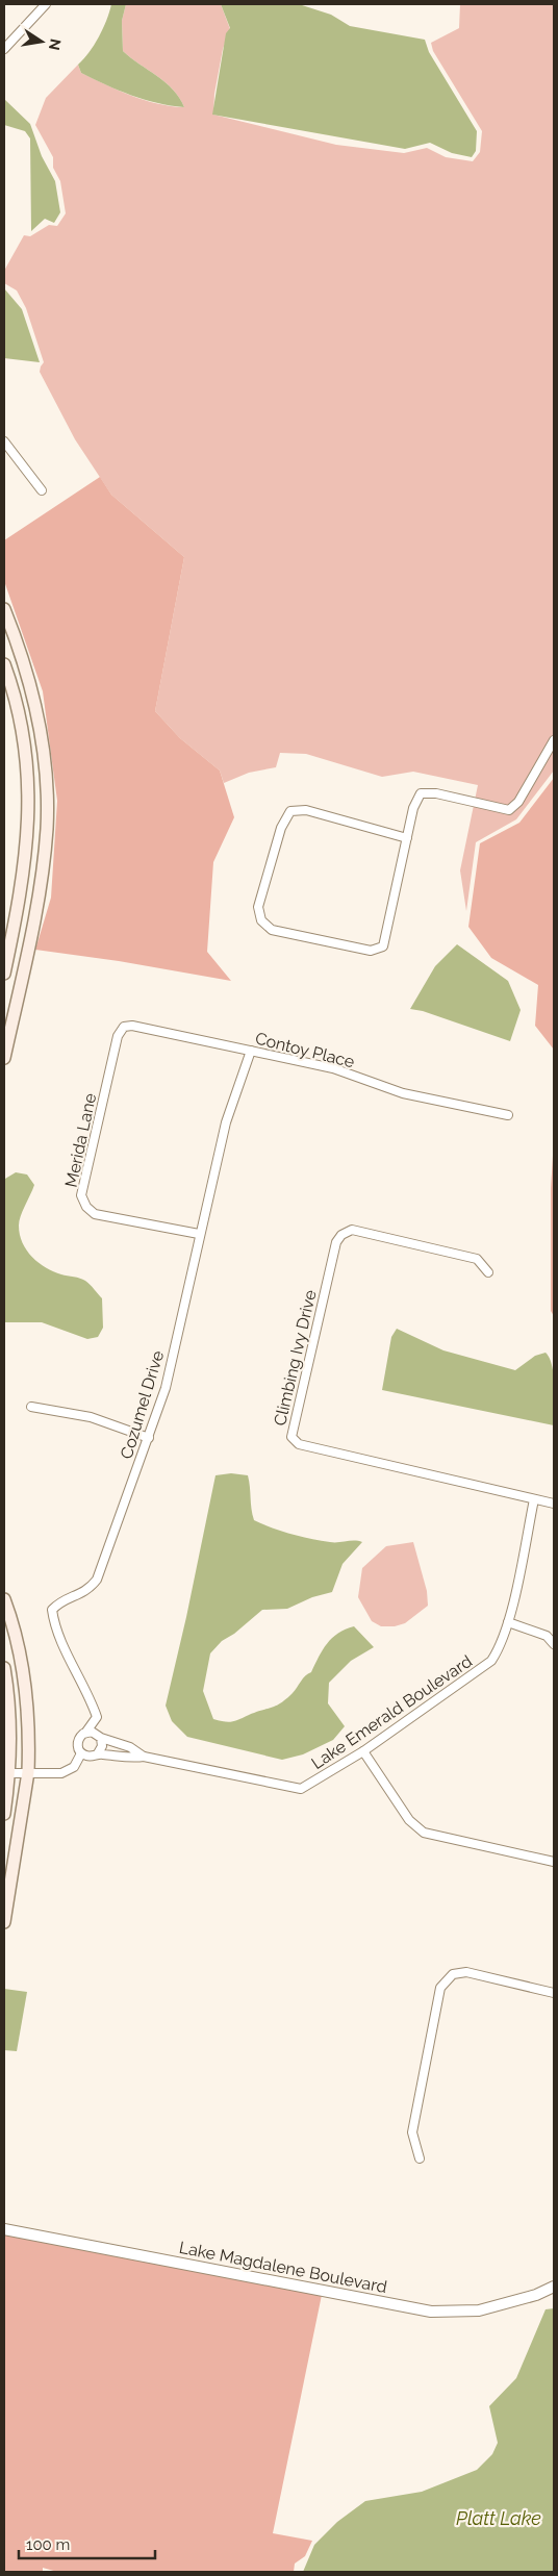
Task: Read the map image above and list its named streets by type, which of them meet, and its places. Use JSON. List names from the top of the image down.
{
  "streets": {
    "street": [
      "Contoy Place",
      "Merida Lane",
      "Climbing Ivy Drive",
      "Cozumel Drive",
      "Lake Emerald Boulevard",
      "Lake Magdalene Boulevard"
    ]
  },
  "crossings": [
    ["Contoy Place", "Merida Lane"],
    ["Contoy Place", "Cozumel Drive"],
    ["Merida Lane", "Cozumel Drive"],
    ["Climbing Ivy Drive", "Lake Emerald Boulevard"],
    ["Cozumel Drive", "Lake Emerald Boulevard"]
  ],
  "water": ["Platt Lake"],
  "scale_bar": "100 m",
  "north": "right"
}
